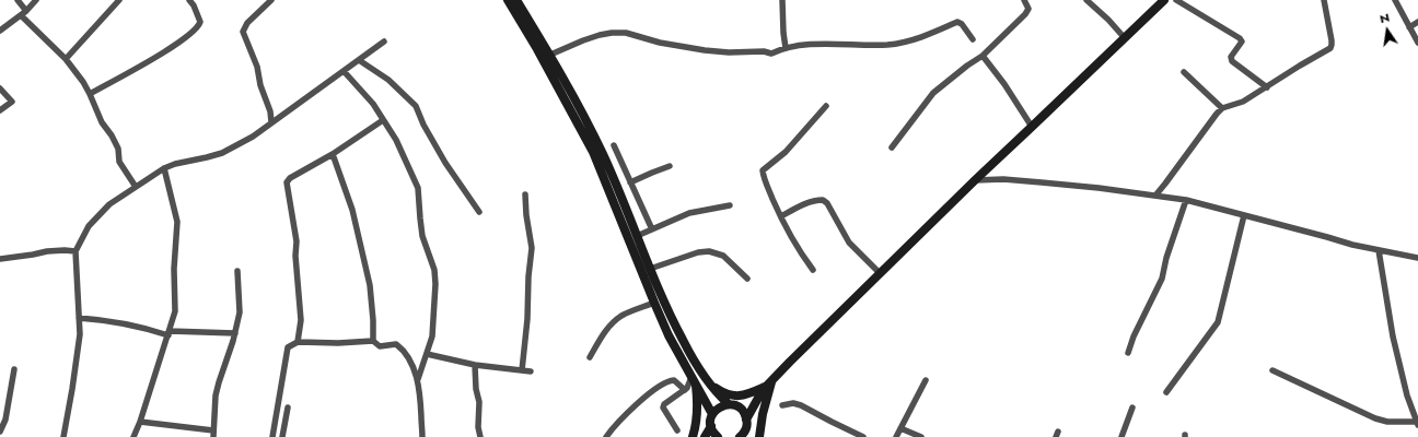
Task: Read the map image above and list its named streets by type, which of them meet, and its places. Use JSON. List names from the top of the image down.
{
  "north": "top"
}
